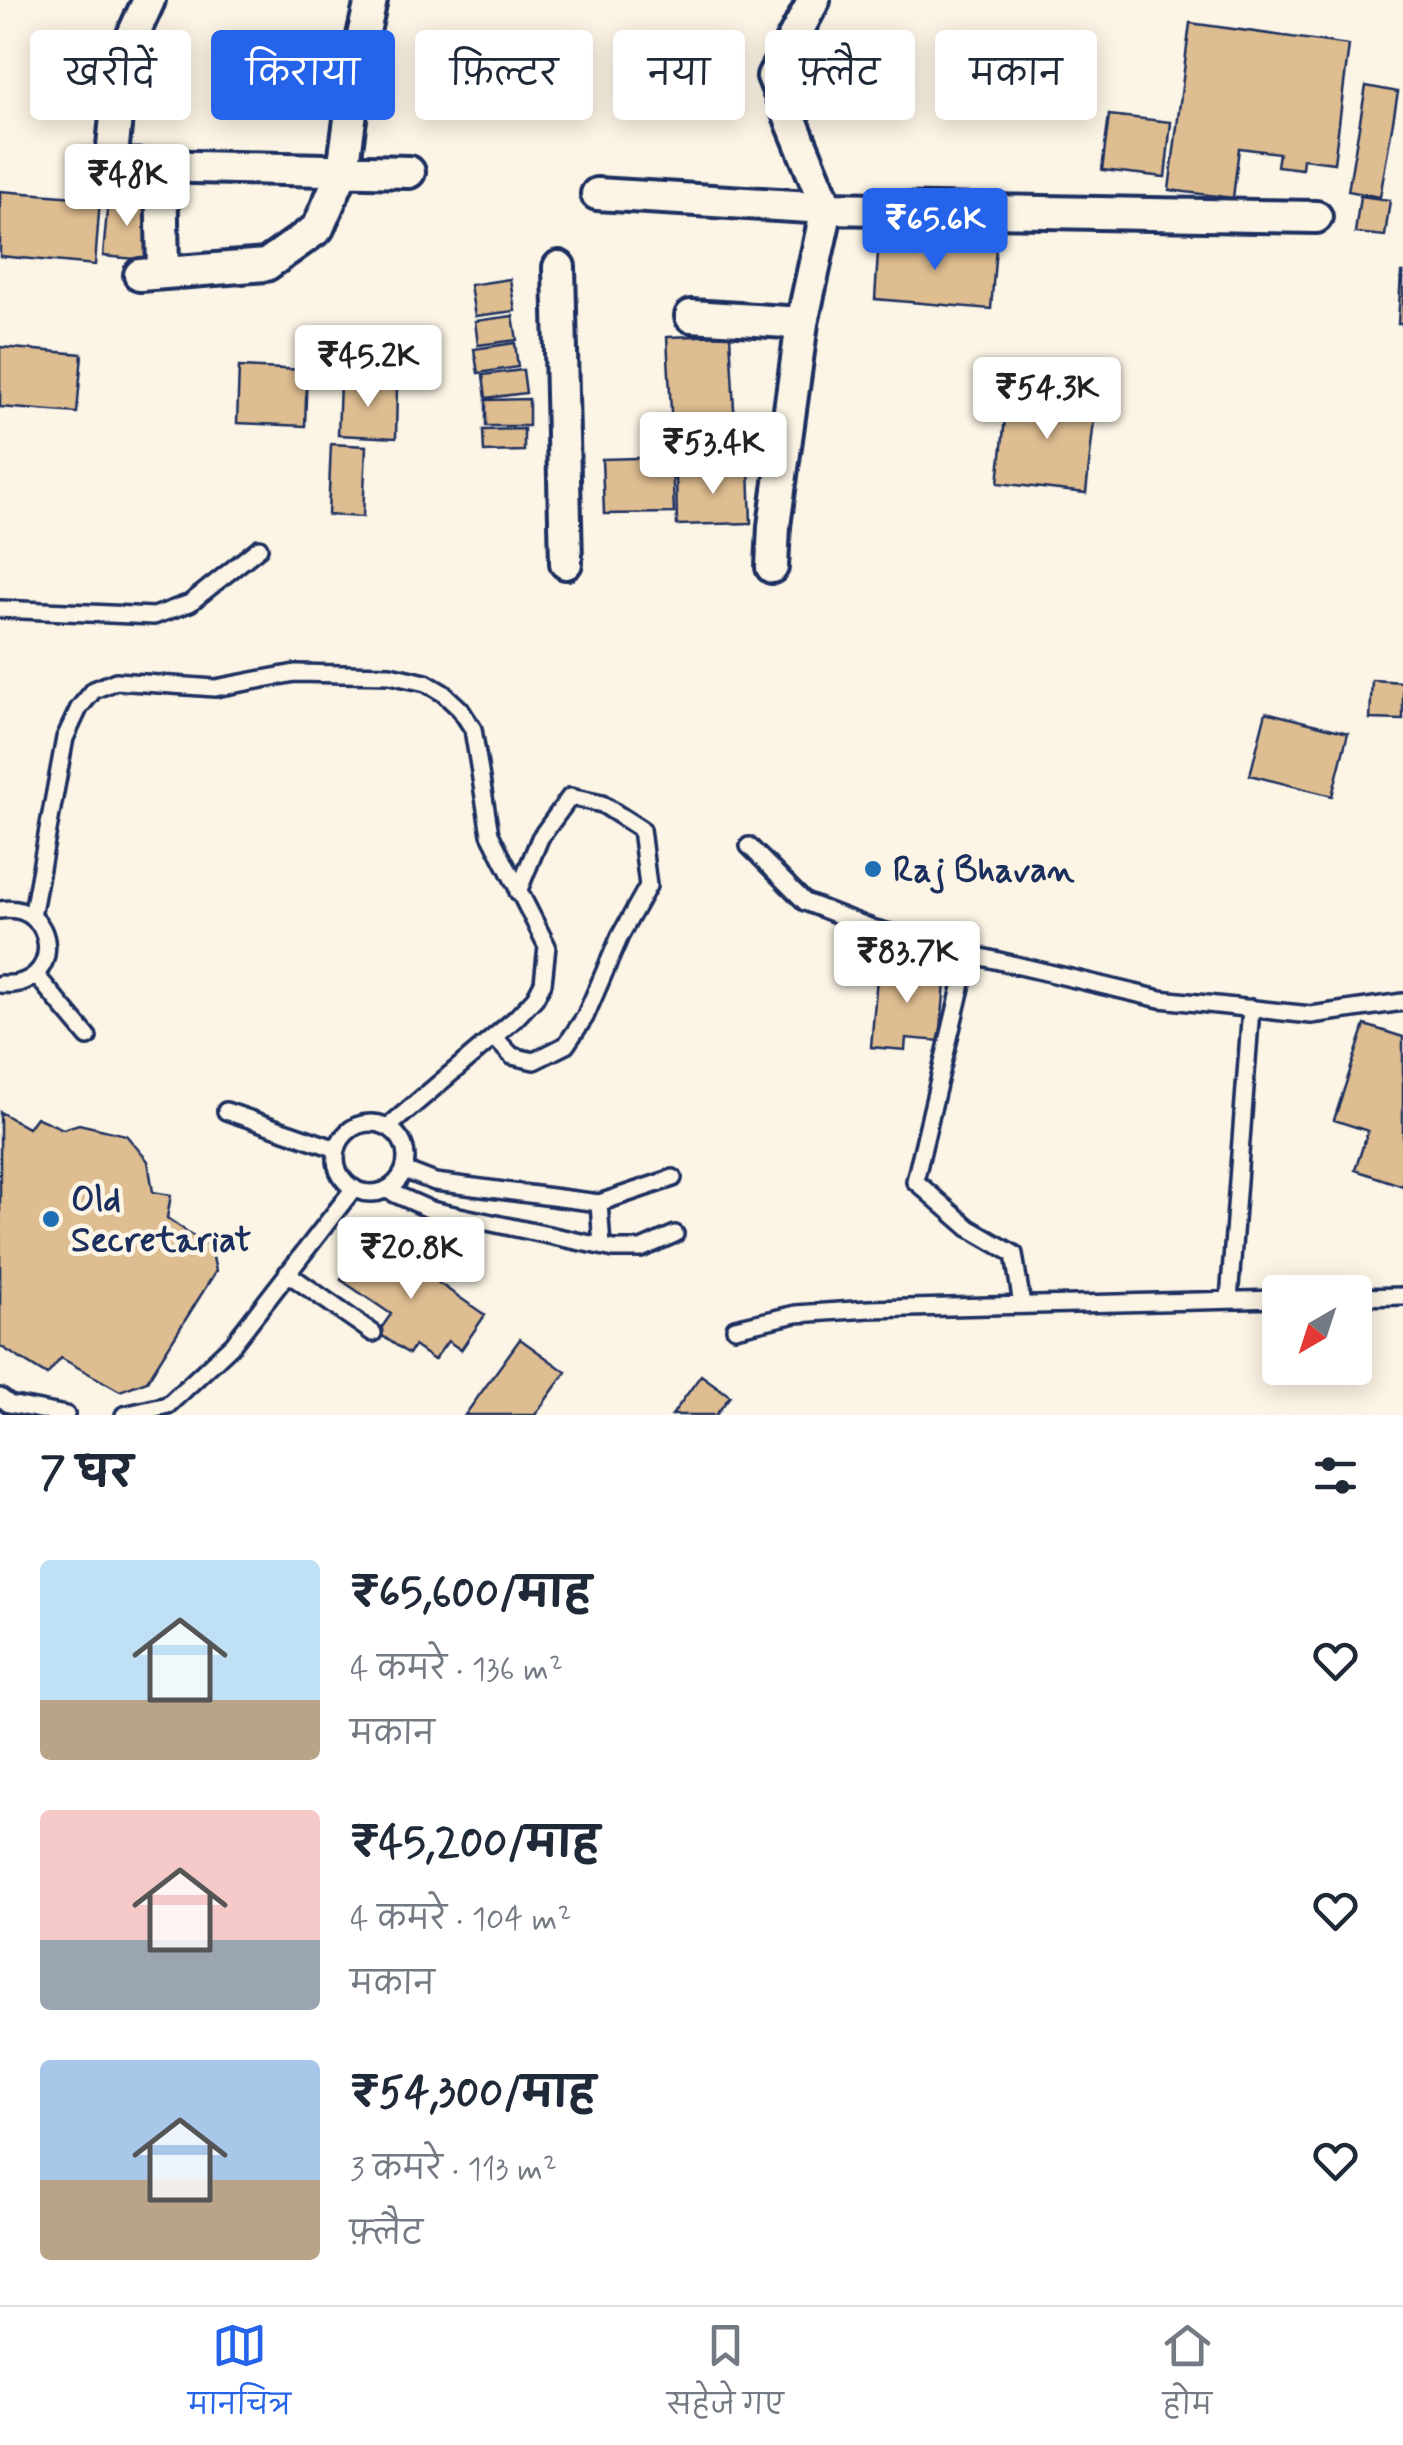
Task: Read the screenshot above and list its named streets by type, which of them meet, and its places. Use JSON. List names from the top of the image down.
{
  "places": ["Raj Bhavan", "Old Secretariat"],
  "north": "bottom left",
  "page": {
    "chip": [
      "खरीदें",
      "किराया",
      "फ़िल्टर",
      "नया",
      "फ़्लैट",
      "मकान"
    ],
    "price": [
      "₹48K",
      "₹65.6K",
      "₹45.2K",
      "₹54.3K",
      "₹53.4K",
      "₹83.7K",
      "₹20.8K"
    ],
    "heading": "7 घर",
    "list": [
      {
        "name": "₹65,600/माह",
        "note": "4 कमरे · 136 m² · मकान"
      },
      {
        "name": "₹45,200/माह",
        "note": "4 कमरे · 104 m² · मकान"
      },
      {
        "name": "₹54,300/माह",
        "note": "3 कमरे · 113 m² · फ़्लैट"
      }
    ],
    "tabs": ["मानचित्र", "सहेजे गए", "होम"]
  }
}
